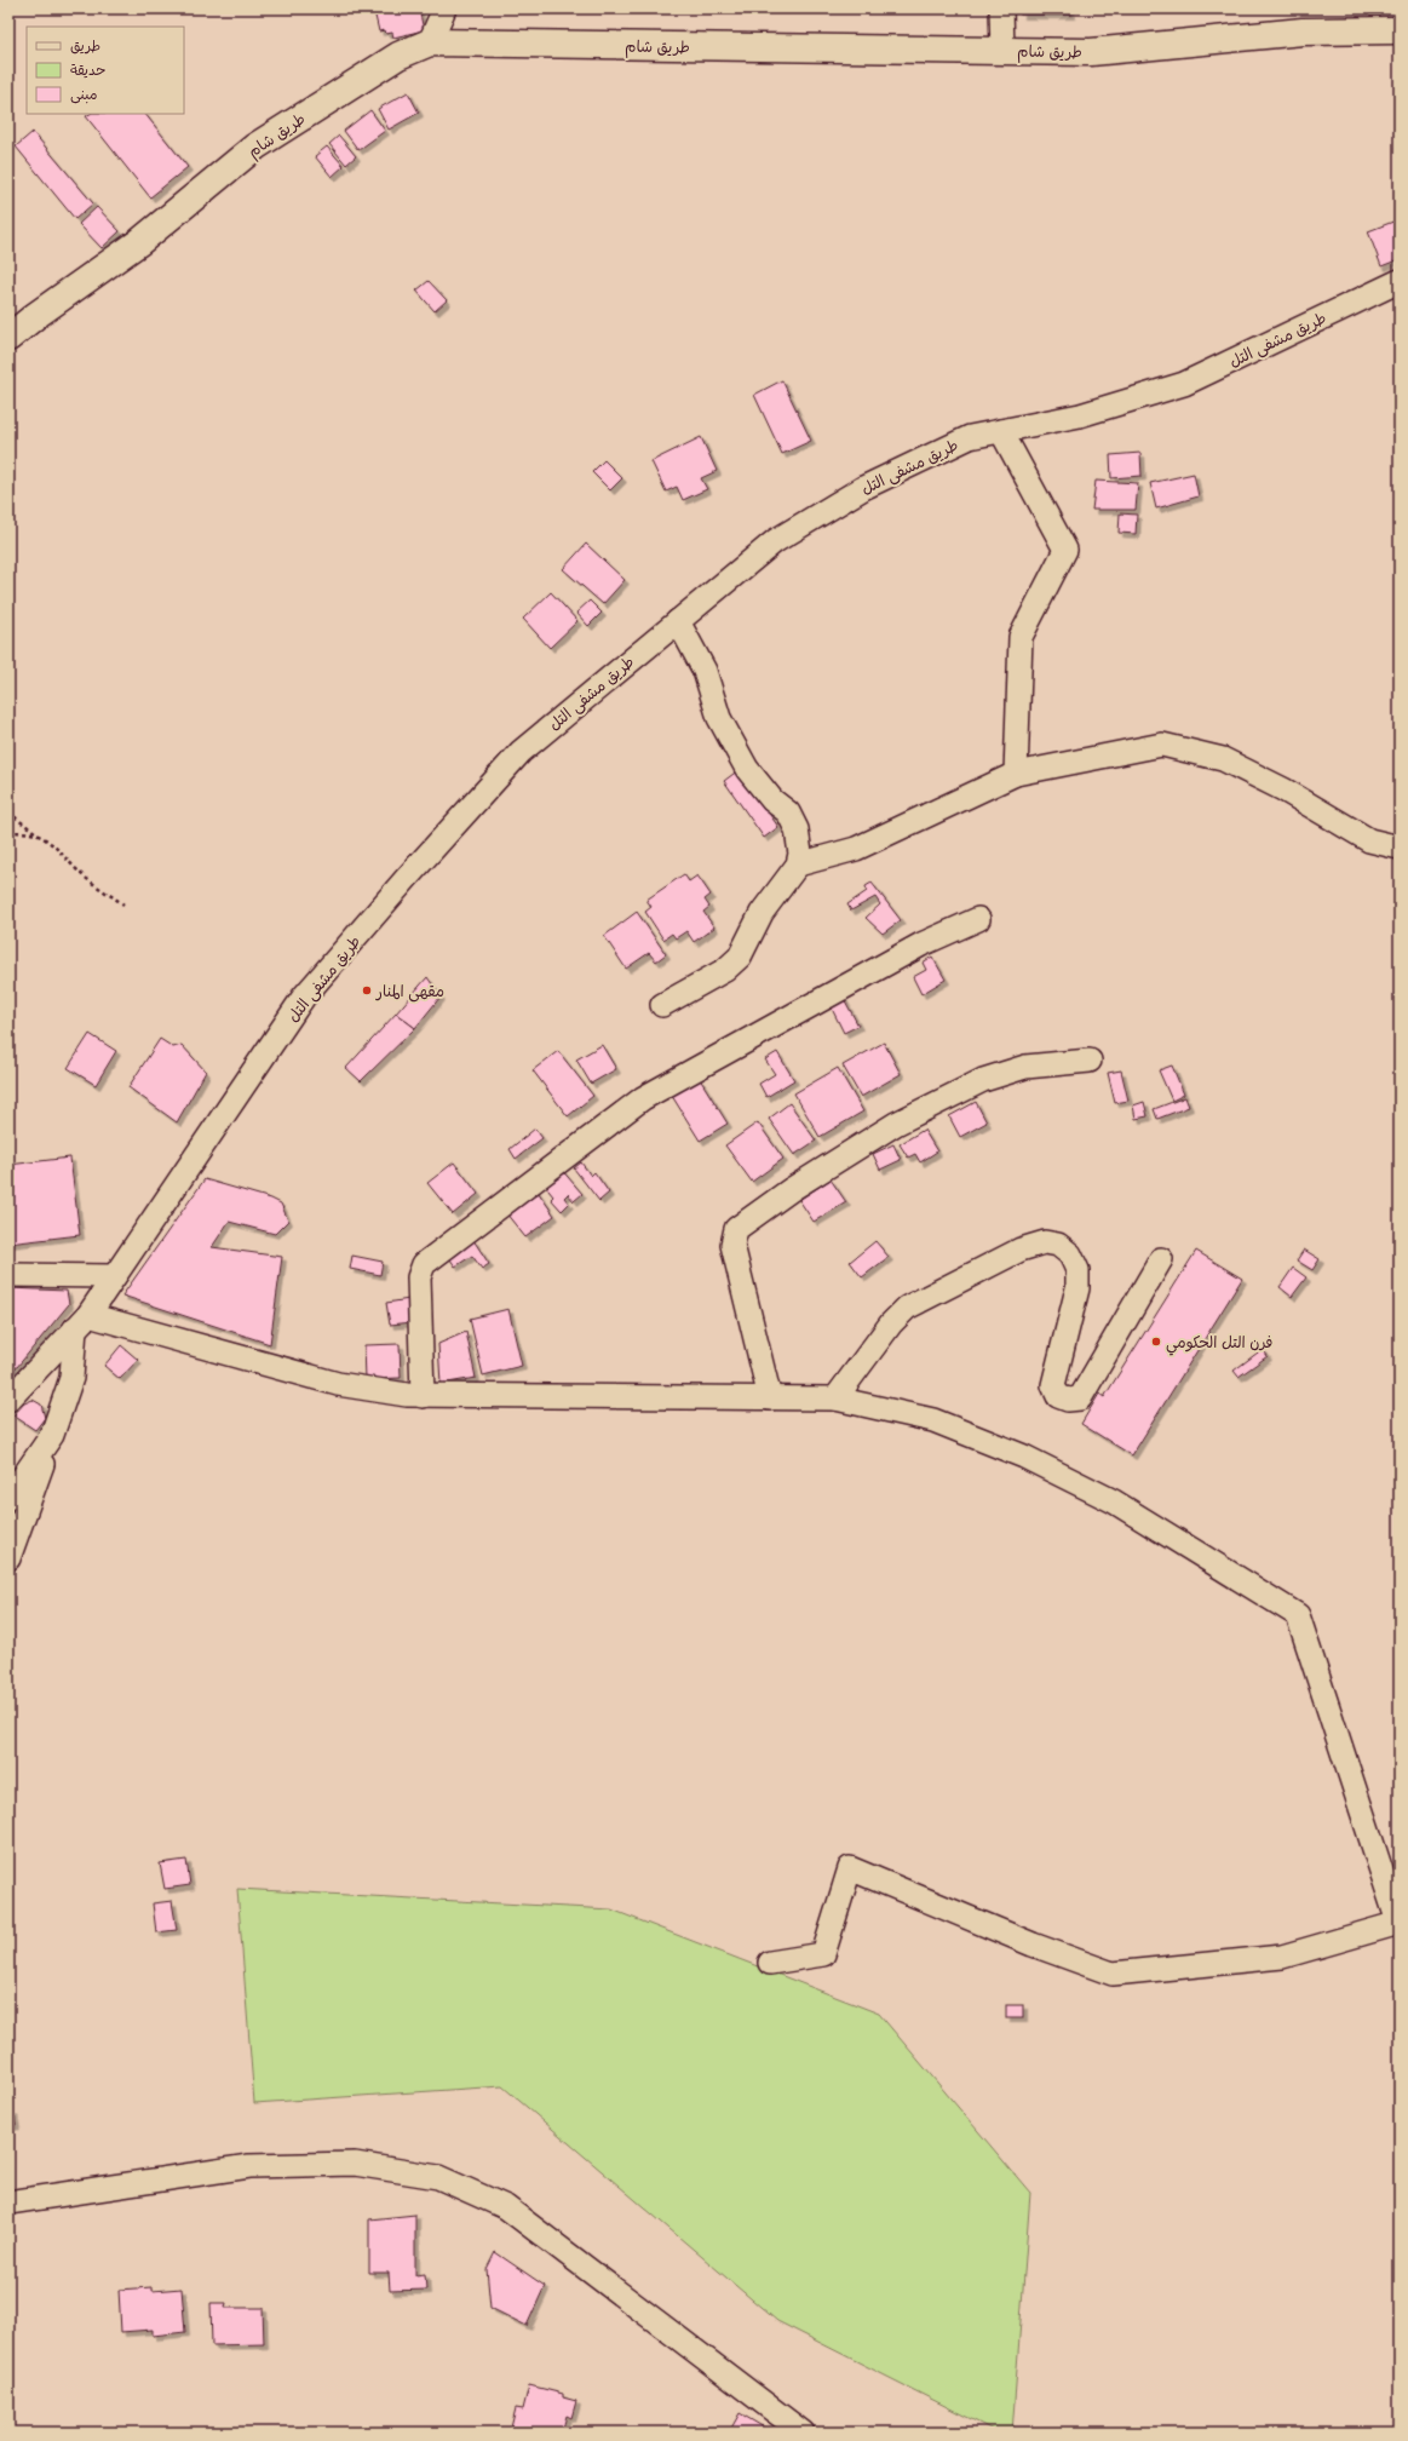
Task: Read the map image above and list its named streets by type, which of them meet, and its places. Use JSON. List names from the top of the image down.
{
  "streets": {
    "main road": ["طريق شام"],
    "street": ["طريق مشفى التل"]
  },
  "places": ["مقهى المنار", "فرن التل الحكومي"],
  "legend": ["طريق", "حديقة", "مبنى"]
}
